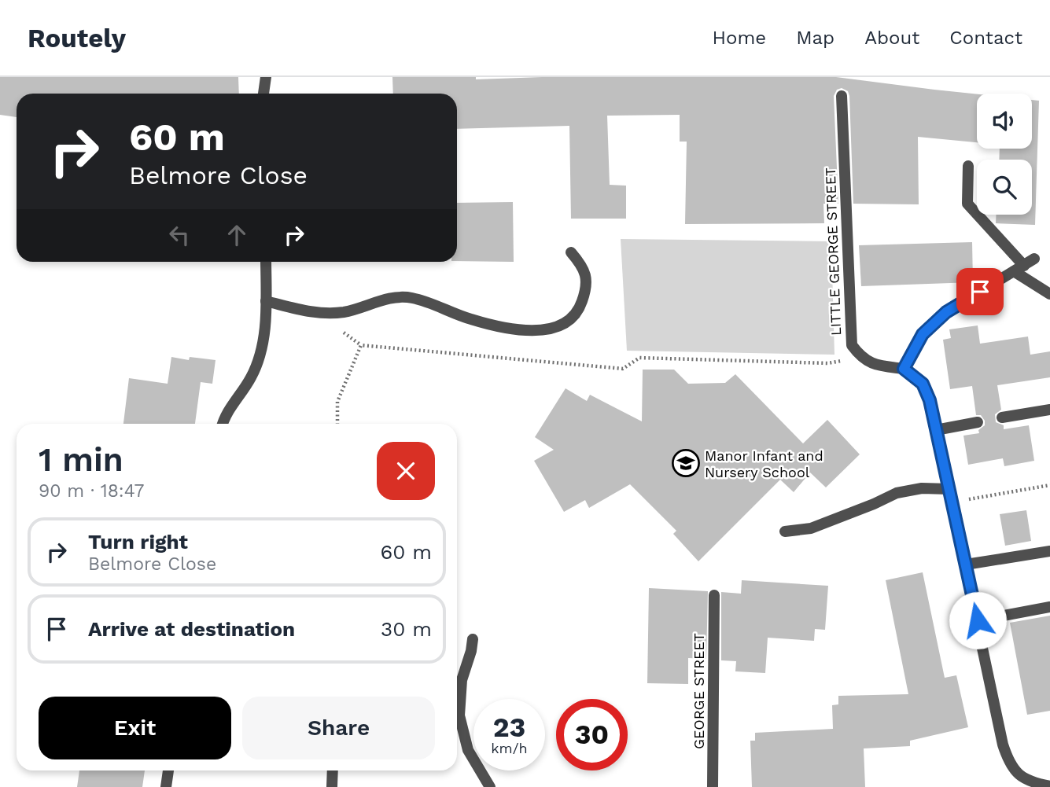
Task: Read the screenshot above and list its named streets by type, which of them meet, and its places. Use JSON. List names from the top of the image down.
{
  "streets": {
    "street": ["LITTLE GEORGE STREET", "GEORGE STREET"]
  },
  "places": {
    "school or university": ["Manor Infant and Nursery School"]
  },
  "page": {
    "header": "Routely",
    "nav": [
      "Home",
      "Map",
      "About",
      "Contact"
    ],
    "turn": ["60 m", "Belmore Close"],
    "heading": ["1 min", "90 m · 18:47"],
    "list": [
      {
        "name": "Turn right",
        "note": "Belmore Close",
        "value": "60 m"
      },
      {
        "name": "Arrive at destination",
        "value": "30 m"
      }
    ],
    "buttons": ["Exit", "Share"],
    "speed": "23 km/h",
    "limit": "30"
  }
}
